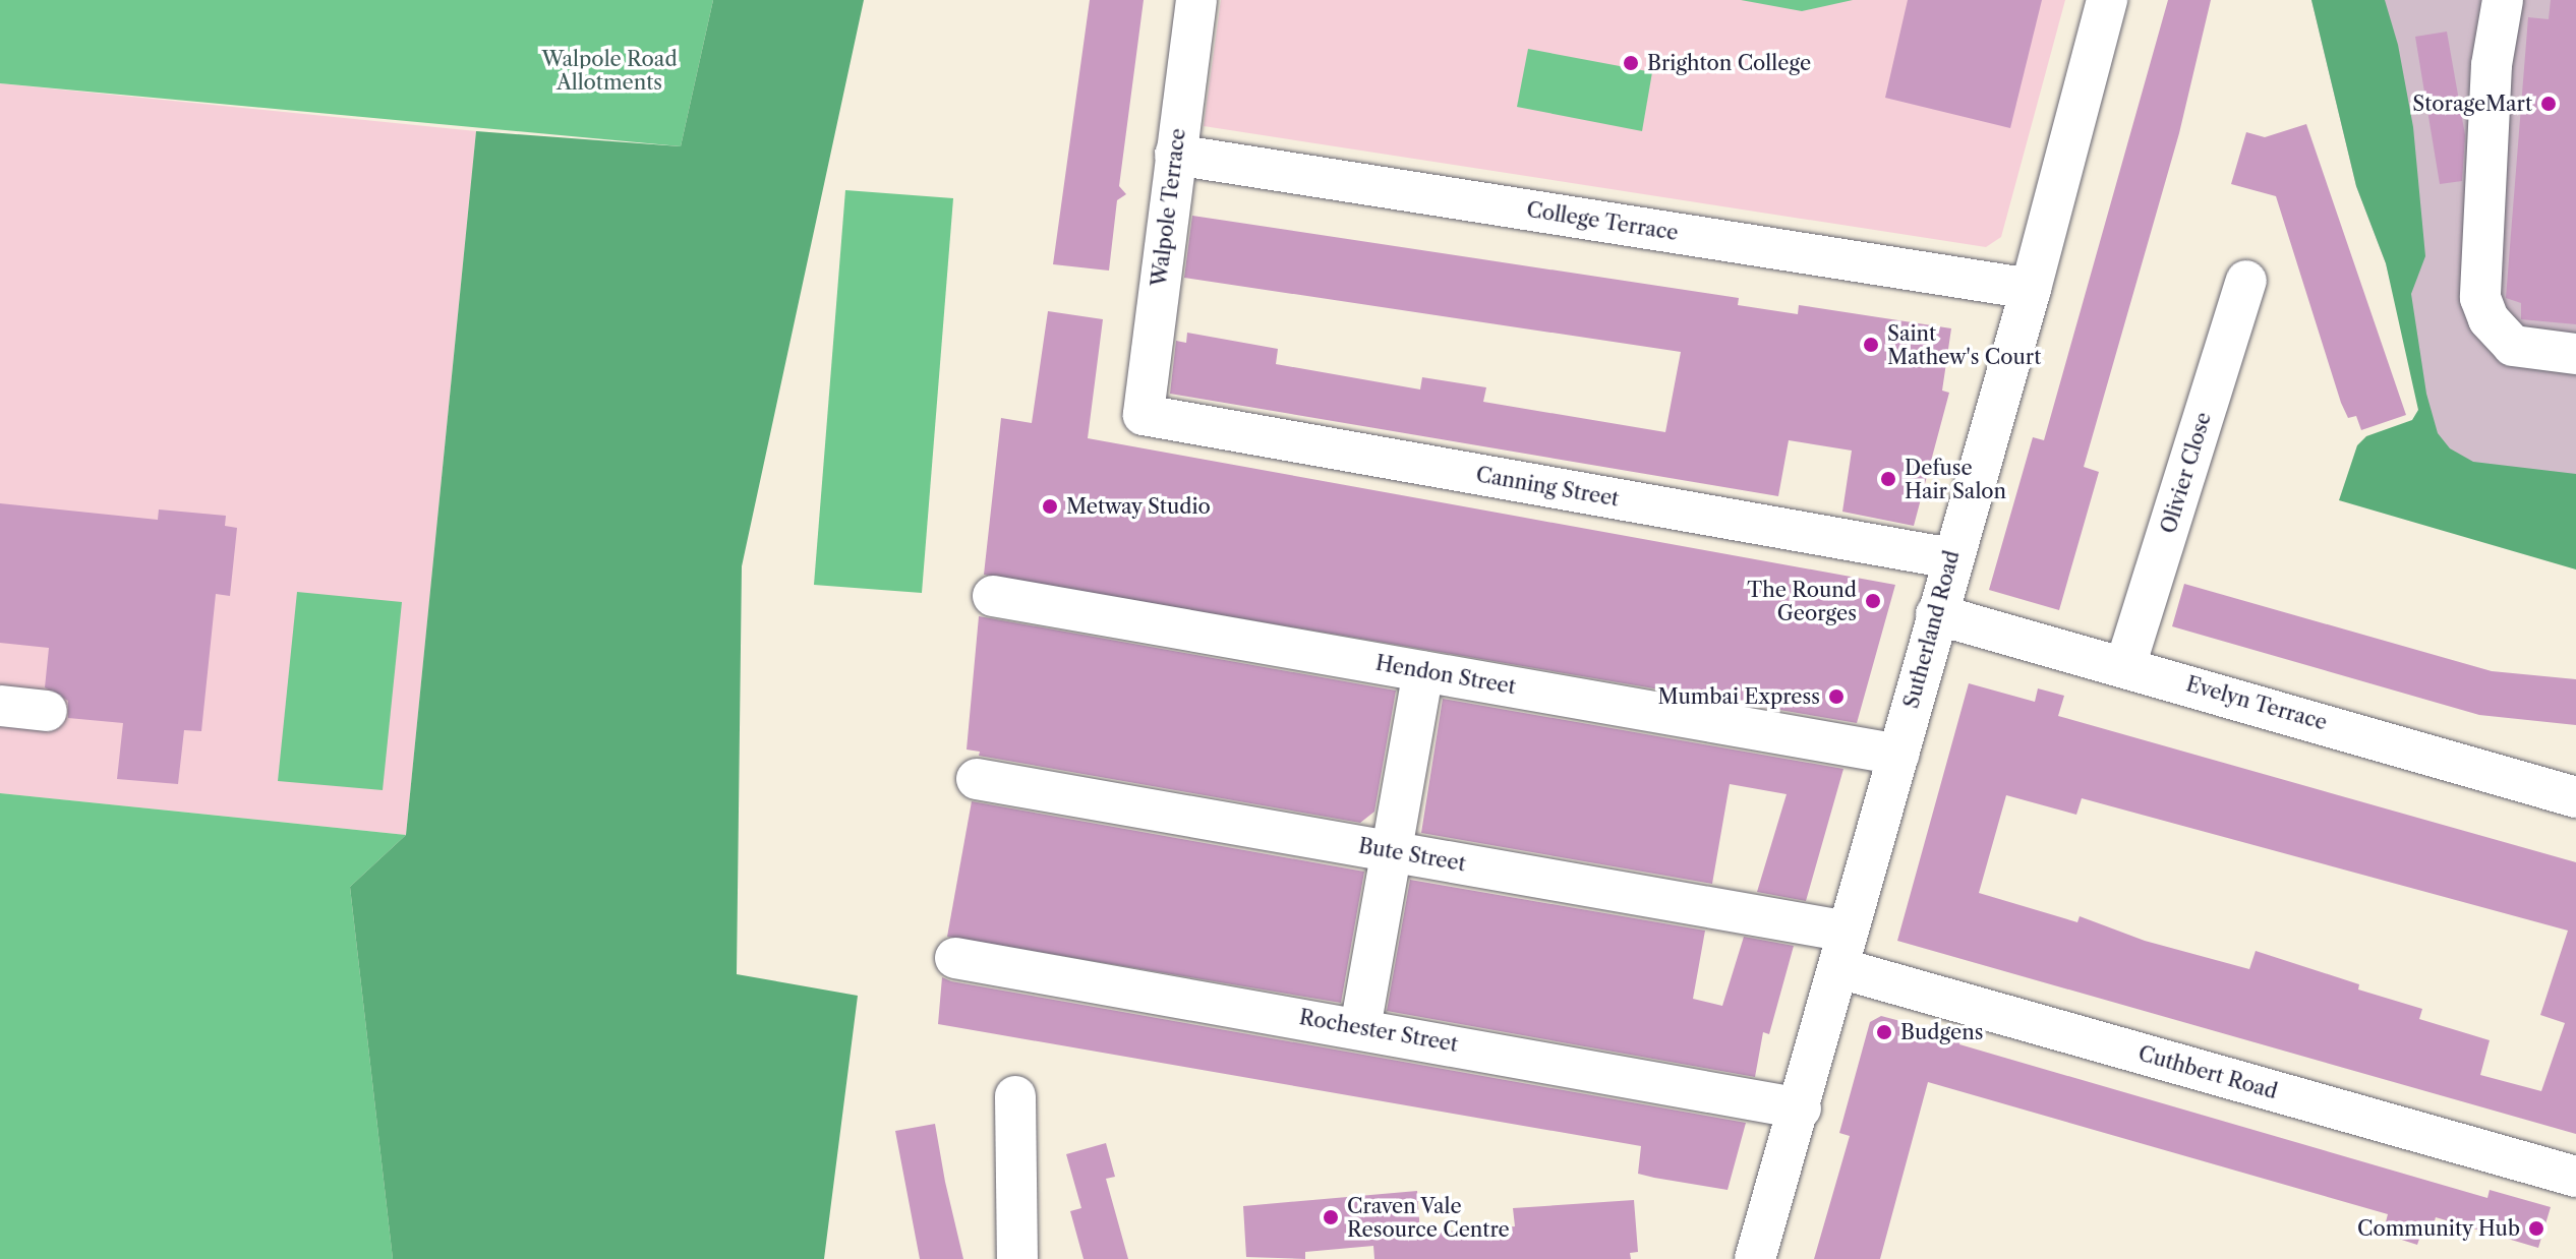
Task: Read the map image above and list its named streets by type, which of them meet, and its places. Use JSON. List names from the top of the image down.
{
  "streets": {
    "street": [
      "Walpole Terrace",
      "College Terrace",
      "Olivier Close",
      "Canning Street",
      "Sutherland Road",
      "Hendon Street",
      "Evelyn Terrace",
      "Bute Street",
      "Rochester Street",
      "Cuthbert Road"
    ]
  },
  "crossings": [
    ["Walpole Terrace", "College Terrace"],
    ["Walpole Terrace", "Canning Street"],
    ["College Terrace", "Sutherland Road"],
    ["Olivier Close", "Evelyn Terrace"],
    ["Canning Street", "Sutherland Road"],
    ["Sutherland Road", "Hendon Street"],
    ["Sutherland Road", "Evelyn Terrace"],
    ["Sutherland Road", "Bute Street"],
    ["Sutherland Road", "Rochester Street"],
    ["Sutherland Road", "Cuthbert Road"],
    ["Bute Street", "Cuthbert Road"]
  ],
  "parks": ["Walpole Road Allotments"],
  "places": [
    "Brighton College",
    "StorageMart",
    "Saint Mathew's Court",
    "Defuse Hair Salon",
    "Metway Studio",
    "The Round Georges",
    "Mumbai Express",
    "Budgens",
    "Craven Vale Resource Centre",
    "Community Hub"
  ]
}
